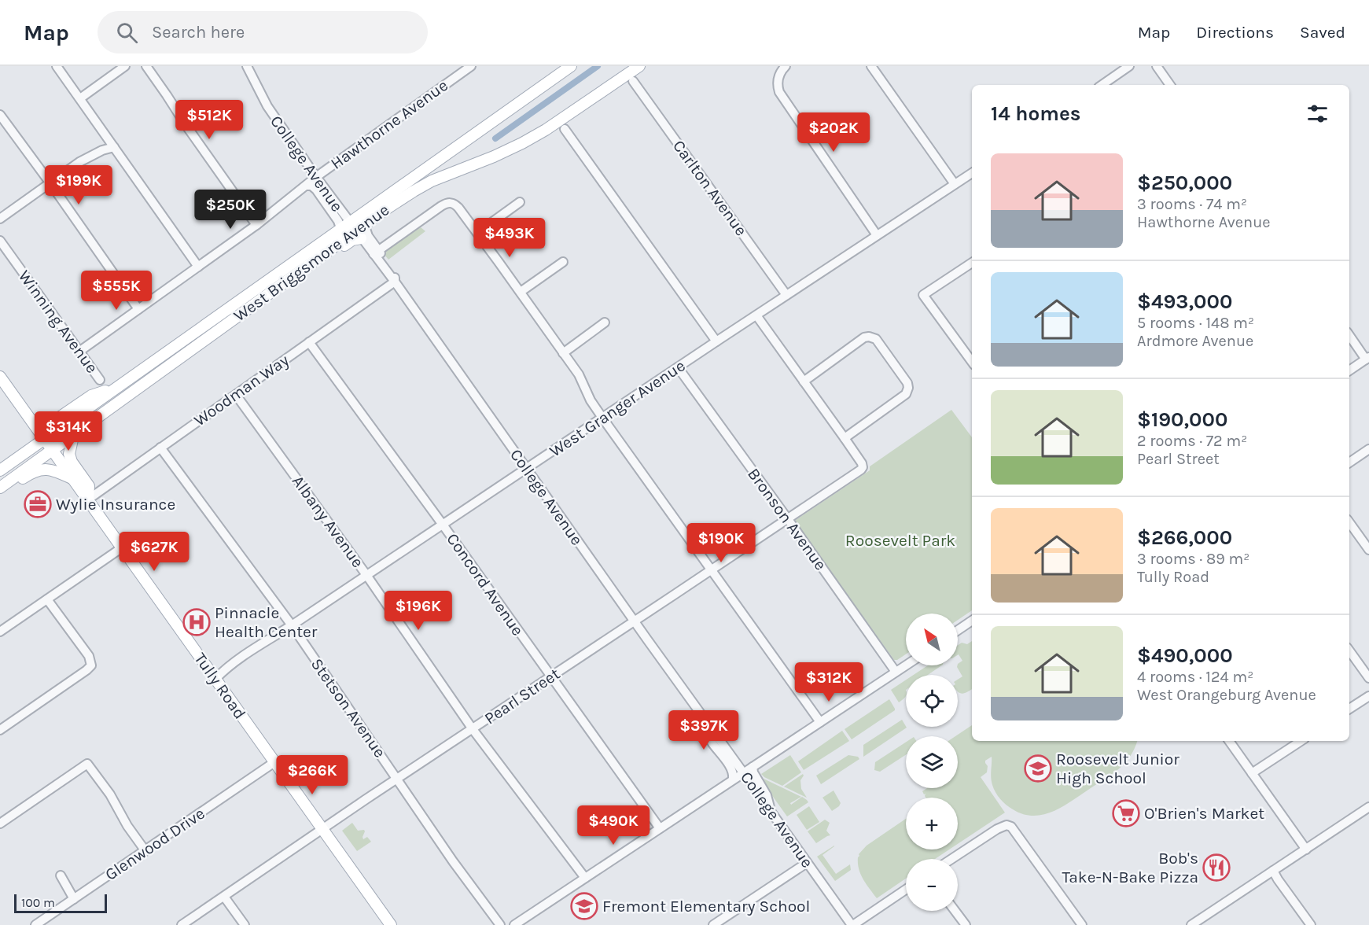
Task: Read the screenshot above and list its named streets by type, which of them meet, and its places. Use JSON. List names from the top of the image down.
{
  "streets": {
    "main road": ["West Briggsmore Avenue", "Tully Road"],
    "street": [
      "Hawthorne Avenue",
      "College Avenue",
      "Carlton Avenue",
      "Winning Avenue",
      "Woodman Way",
      "West Granger Avenue",
      "Bronson Avenue",
      "Albany Avenue",
      "Concord Avenue",
      "Pearl Street",
      "Stetson Avenue",
      "Glenwood Drive"
    ]
  },
  "crossings": [
    ["Hawthorne Avenue", "College Avenue"],
    ["Hawthorne Avenue", "Winning Avenue"],
    ["College Avenue", "West Briggsmore Avenue"],
    ["College Avenue", "Woodman Way"],
    ["College Avenue", "West Granger Avenue"],
    ["College Avenue", "Pearl Street"],
    ["Carlton Avenue", "West Granger Avenue"],
    ["West Briggsmore Avenue", "Tully Road"],
    ["Woodman Way", "Albany Avenue"],
    ["Woodman Way", "Concord Avenue"],
    ["Woodman Way", "Tully Road"],
    ["Woodman Way", "Stetson Avenue"],
    ["West Granger Avenue", "Bronson Avenue"],
    ["West Granger Avenue", "Albany Avenue"],
    ["West Granger Avenue", "Concord Avenue"],
    ["West Granger Avenue", "Tully Road"],
    ["West Granger Avenue", "Stetson Avenue"],
    ["Bronson Avenue", "Pearl Street"],
    ["Albany Avenue", "Pearl Street"],
    ["Concord Avenue", "Pearl Street"],
    ["Tully Road", "Pearl Street"],
    ["Tully Road", "Glenwood Drive"],
    ["Pearl Street", "Stetson Avenue"]
  ],
  "parks": ["Roosevelt Park"],
  "places": {
    "office": ["Wylie Insurance"],
    "hospital": ["Pinnacle Health Center"],
    "school or university": ["Roosevelt Junior High School", "Fremont Elementary School"],
    "supermarket": ["O'Brien's Market"],
    "restaurant": ["Bob's Take-N-Bake Pizza"]
  },
  "scale_bar": "100 m",
  "north": "top left",
  "page": {
    "header": "Map",
    "search": "Search here",
    "nav": ["Map", "Directions", "Saved"],
    "heading": "14 homes",
    "price": [
      "$512K",
      "$202K",
      "$199K",
      "$250K",
      "$493K",
      "$555K",
      "$314K",
      "$190K",
      "$627K",
      "$196K",
      "$312K",
      "$397K",
      "$266K",
      "$490K"
    ],
    "list": [
      {
        "name": "$250,000",
        "note": "3 rooms · 74 m² · Hawthorne Avenue"
      },
      {
        "name": "$493,000",
        "note": "5 rooms · 148 m² · Ardmore Avenue"
      },
      {
        "name": "$190,000",
        "note": "2 rooms · 72 m² · Pearl Street"
      },
      {
        "name": "$266,000",
        "note": "3 rooms · 89 m² · Tully Road"
      },
      {
        "name": "$490,000",
        "note": "4 rooms · 124 m² · West Orangeburg Avenue"
      }
    ],
    "map_buttons": ["+", "−"],
    "scale": "100 m"
  }
}
